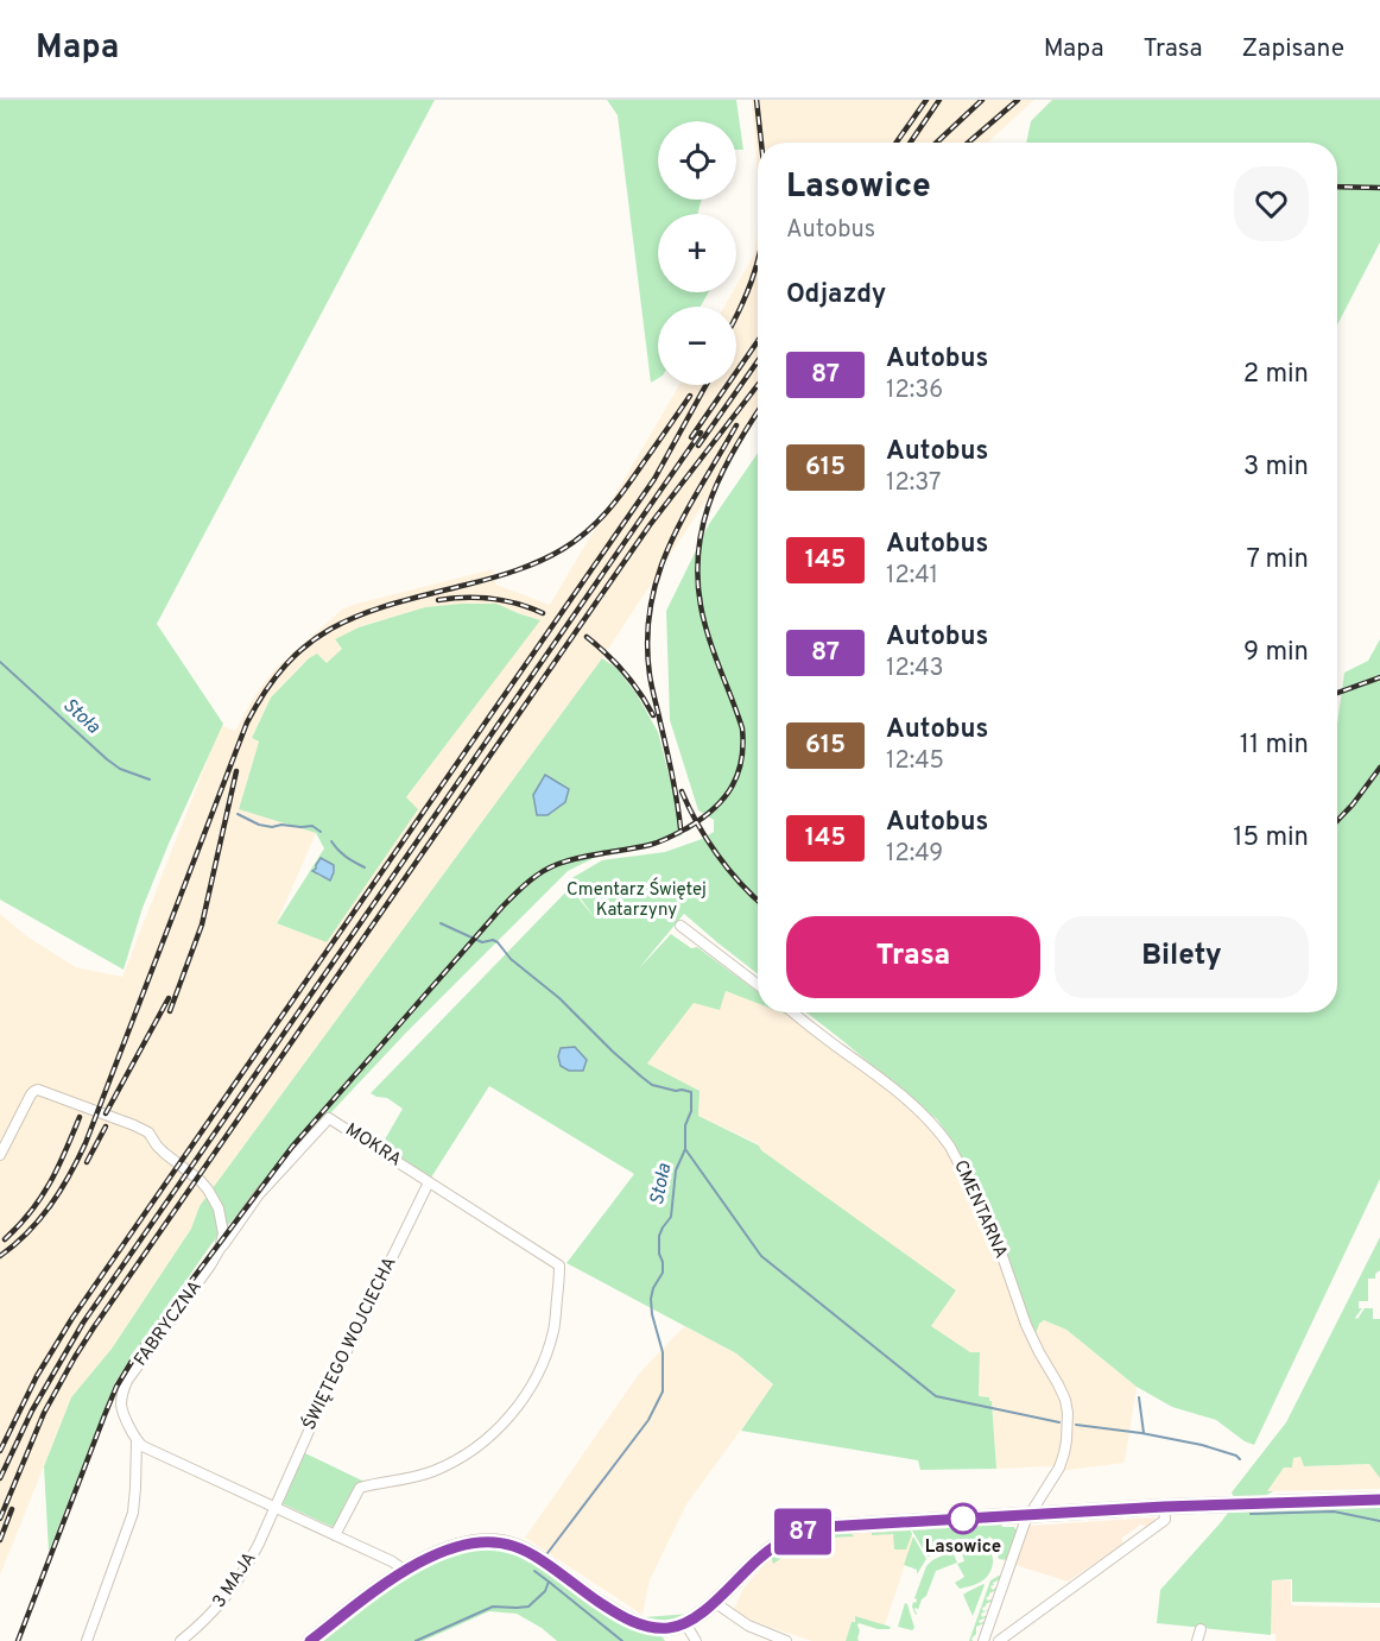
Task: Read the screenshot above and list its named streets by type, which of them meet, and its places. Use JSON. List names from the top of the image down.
{
  "streets": {
    "street": [
      "MOKRA",
      "CMENTARNA",
      "FABRYCZNA",
      "ŚWIĘTEGO WOJCIECHA",
      "3 MAJA"
    ]
  },
  "crossings": [
    ["MOKRA", "FABRYCZNA"],
    ["MOKRA", "ŚWIĘTEGO WOJCIECHA"],
    ["ŚWIĘTEGO WOJCIECHA", "3 MAJA"]
  ],
  "water": ["Stoła"],
  "parks": ["Cmentarz Świętej Katarzyny"],
  "places": ["Lasowice"],
  "lines": ["bus line 87"],
  "page": {
    "header": "Mapa",
    "nav": ["Mapa", "Trasa", "Zapisane"],
    "on_map": "87",
    "map_buttons": ["+", "−"],
    "heading": [
      ["Lasowice", "Autobus"],
      "Odjazdy"
    ],
    "list": [
      {
        "mark": "87",
        "name": "Autobus",
        "note": "12:36",
        "value": "2 min"
      },
      {
        "mark": "615",
        "name": "Autobus",
        "note": "12:37",
        "value": "3 min"
      },
      {
        "mark": "145",
        "name": "Autobus",
        "note": "12:41",
        "value": "7 min"
      },
      {
        "mark": "87",
        "name": "Autobus",
        "note": "12:43",
        "value": "9 min"
      },
      {
        "mark": "615",
        "name": "Autobus",
        "note": "12:45",
        "value": "11 min"
      },
      {
        "mark": "145",
        "name": "Autobus",
        "note": "12:49",
        "value": "15 min"
      }
    ],
    "buttons": ["Trasa", "Bilety"]
  }
}
